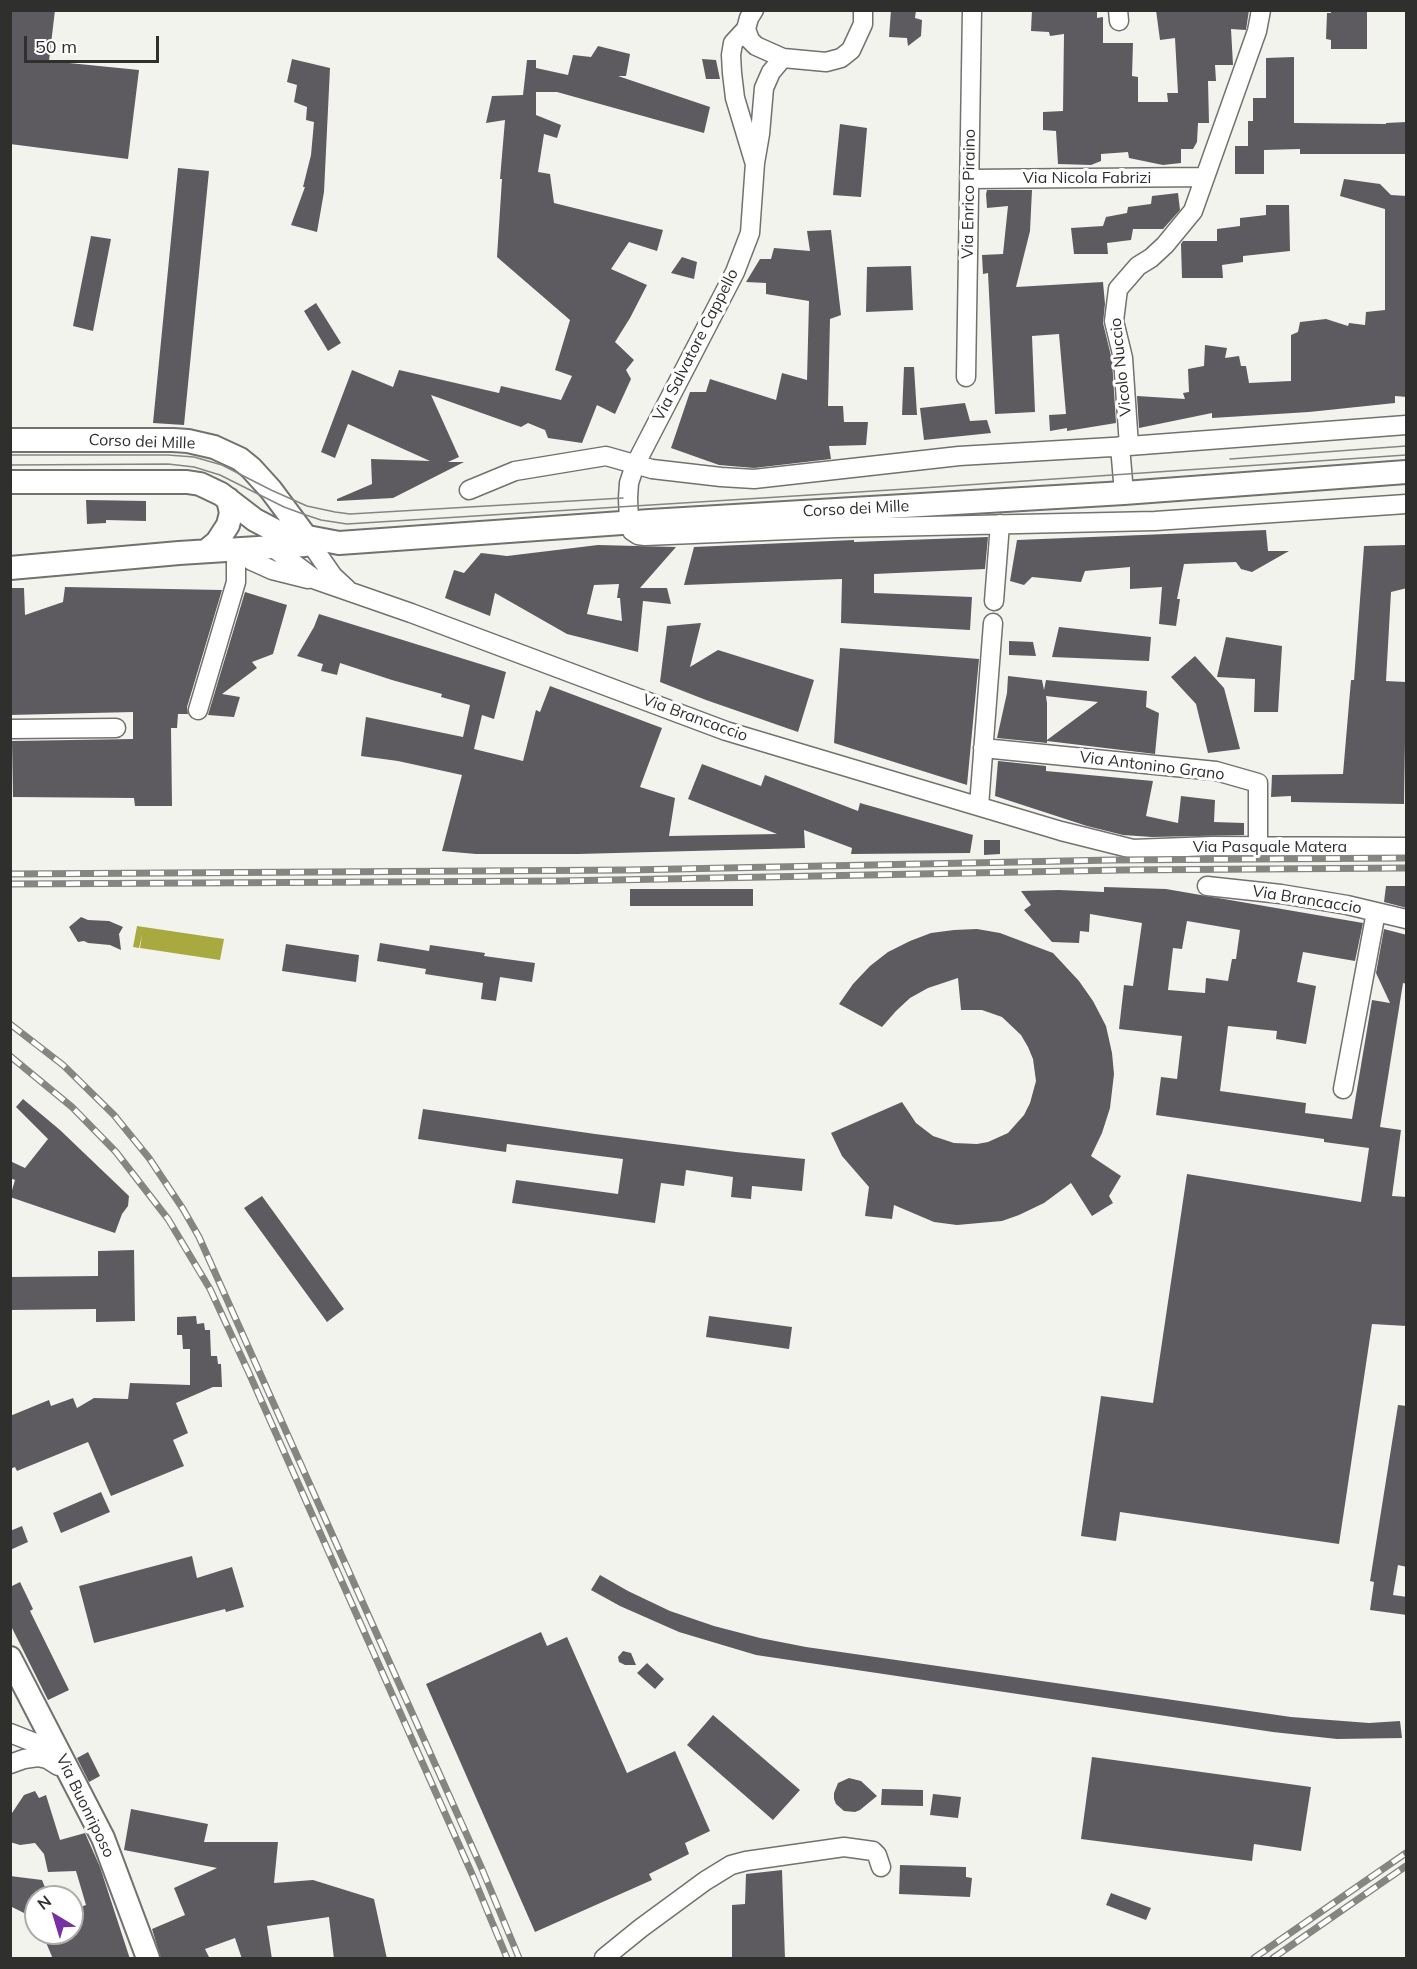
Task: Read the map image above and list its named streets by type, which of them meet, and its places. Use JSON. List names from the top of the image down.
{
  "streets": {
    "street": [
      "Via Nicola Fabrizi",
      "Via Enrico Piraino",
      "Via Salvatore Cappello",
      "Vicolo Nuccio",
      "Corso dei Mille",
      "Via Brancaccio",
      "Via Antonino Grano",
      "Via Pasquale Matera",
      "Via Buonriposo"
    ]
  },
  "crossings": [
    ["Via Nicola Fabrizi", "Via Enrico Piraino"],
    ["Via Nicola Fabrizi", "Vicolo Nuccio"],
    ["Via Salvatore Cappello", "Corso dei Mille"],
    ["Vicolo Nuccio", "Corso dei Mille"],
    ["Via Brancaccio", "Via Pasquale Matera"],
    ["Via Antonino Grano", "Via Pasquale Matera"]
  ],
  "scale_bar": "50 m",
  "north": "top left"
}
